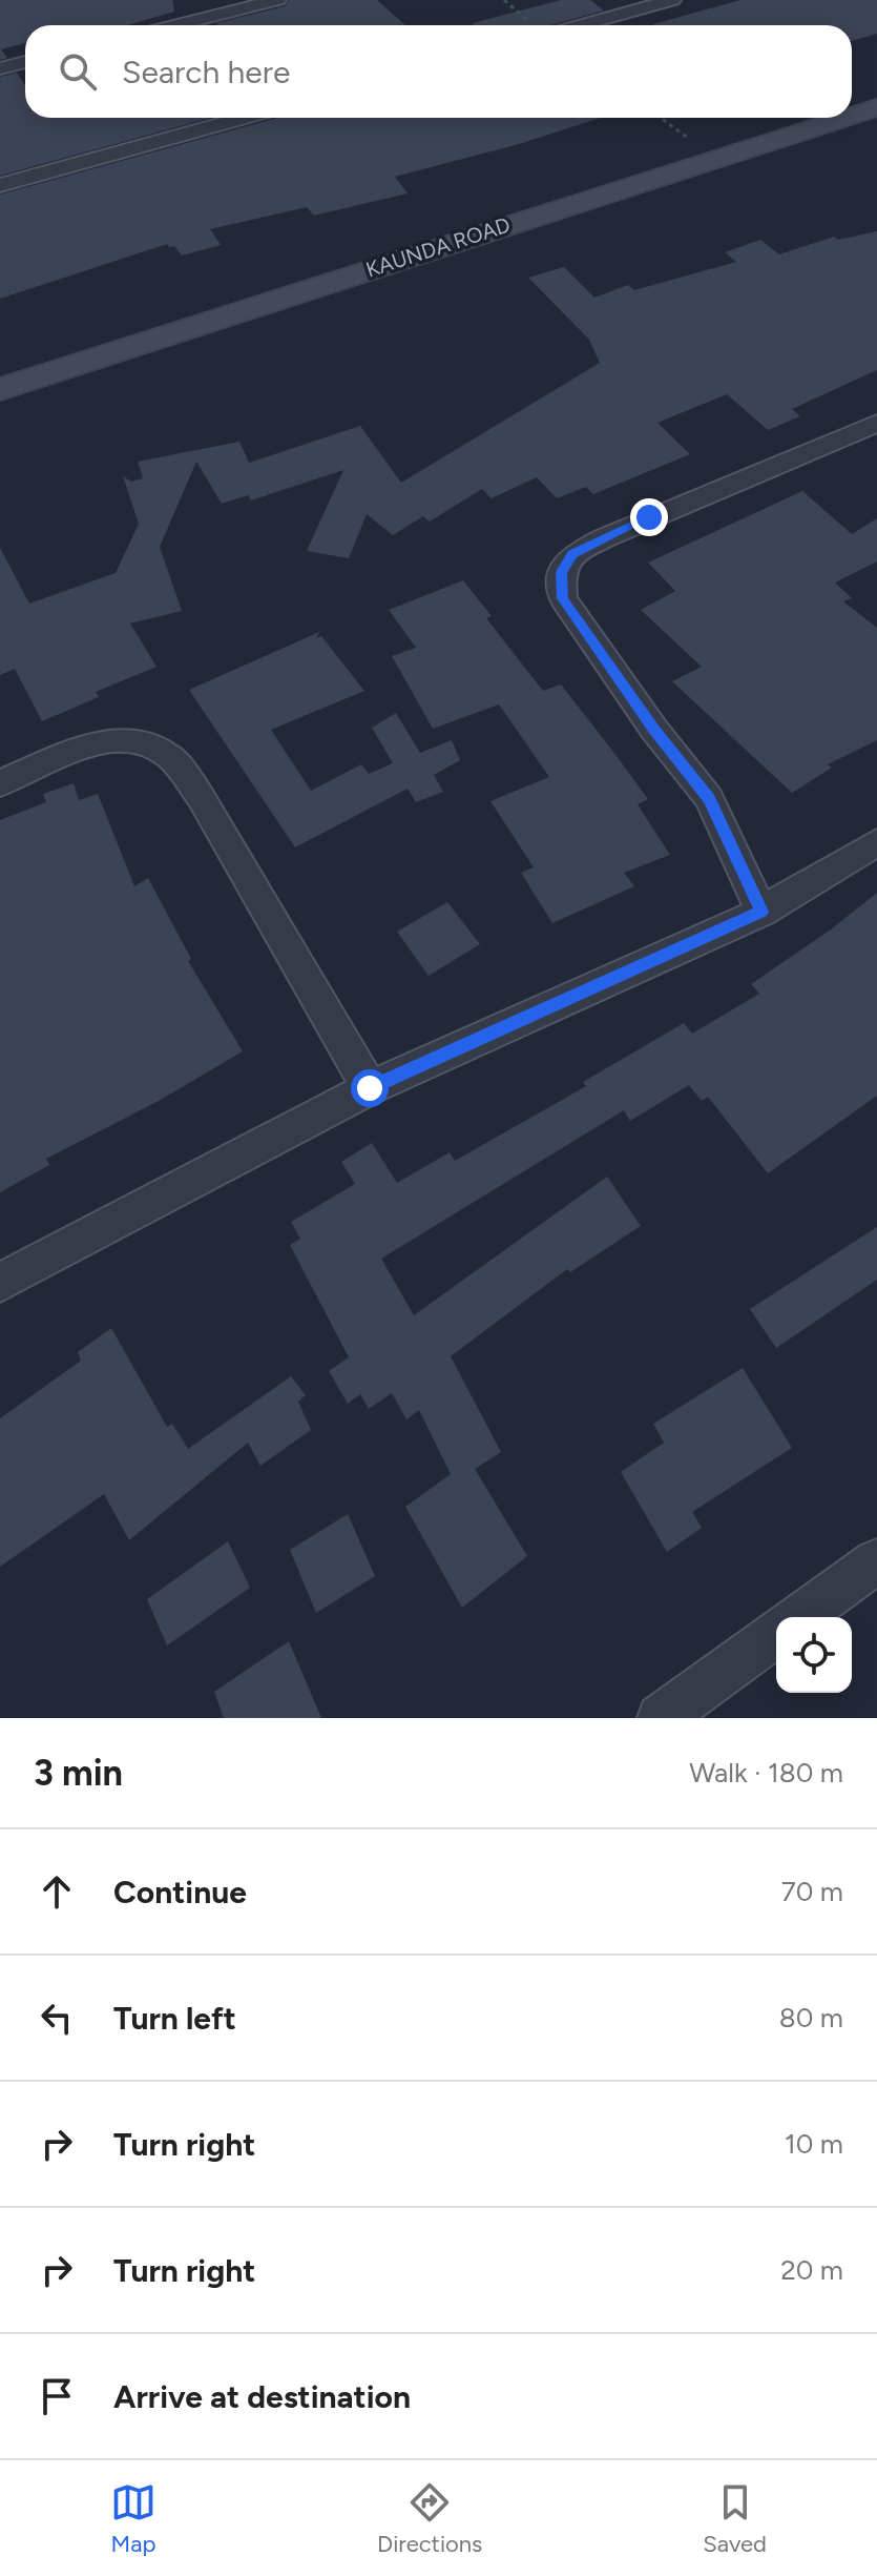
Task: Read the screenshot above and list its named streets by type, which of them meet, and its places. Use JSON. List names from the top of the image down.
{
  "streets": {
    "street": ["KAUNDA ROAD"]
  },
  "page": {
    "search": "Search here",
    "heading": ["3 min", "Walk · 180 m"],
    "list": [
      ["Continue", "70 m"],
      ["Turn left", "80 m"],
      ["Turn right", "10 m"],
      ["Turn right", "20 m"],
      "Arrive at destination"
    ],
    "nav": ["Map", "Directions", "Saved"]
  }
}
